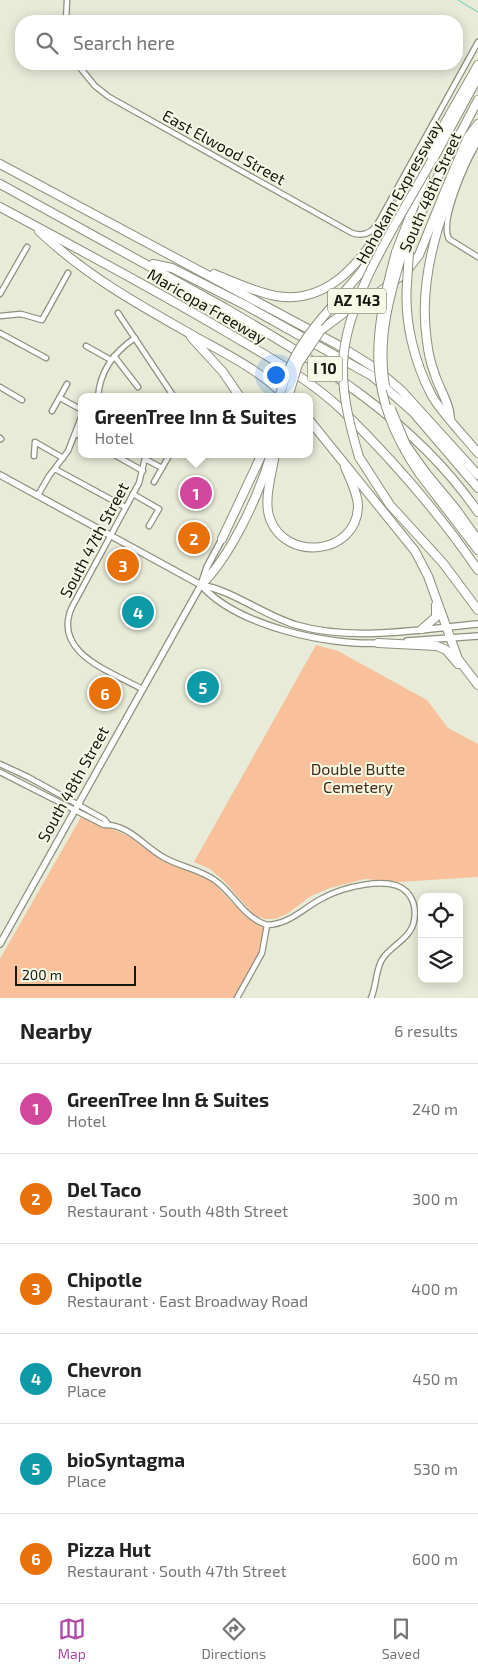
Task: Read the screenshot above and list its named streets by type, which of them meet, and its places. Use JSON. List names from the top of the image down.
{
  "streets": {
    "highway": [
      "Hohokam Expressway",
      "South 48th Street",
      "AZ 143",
      "Maricopa Freeway",
      "I 10"
    ],
    "street": ["East Elwood Street", "South 47th Street"]
  },
  "crossings": [
    ["East Elwood Street", "South 48th Street"],
    ["South 48th Street", "South 47th Street"]
  ],
  "parks": ["Double Butte Cemetery"],
  "scale_bar": "200 m",
  "page": {
    "search": "Search here",
    "popup": ["GreenTree Inn & Suites", "Hotel"],
    "pins": [
      "1",
      "2",
      "3",
      "4",
      "5",
      "6"
    ],
    "scale": "200 m",
    "heading": ["Nearby", "6 results"],
    "list": [
      {
        "mark": "1",
        "name": "GreenTree Inn & Suites",
        "note": "Hotel",
        "value": "240 m"
      },
      {
        "mark": "2",
        "name": "Del Taco",
        "note": "Restaurant · South 48th Street",
        "value": "300 m"
      },
      {
        "mark": "3",
        "name": "Chipotle",
        "note": "Restaurant · East Broadway Road",
        "value": "400 m"
      },
      {
        "mark": "4",
        "name": "Chevron",
        "note": "Place",
        "value": "450 m"
      },
      {
        "mark": "5",
        "name": "bioSyntagma",
        "note": "Place",
        "value": "530 m"
      },
      {
        "mark": "6",
        "name": "Pizza Hut",
        "note": "Restaurant · South 47th Street",
        "value": "600 m"
      }
    ],
    "nav": ["Map", "Directions", "Saved"]
  }
}
